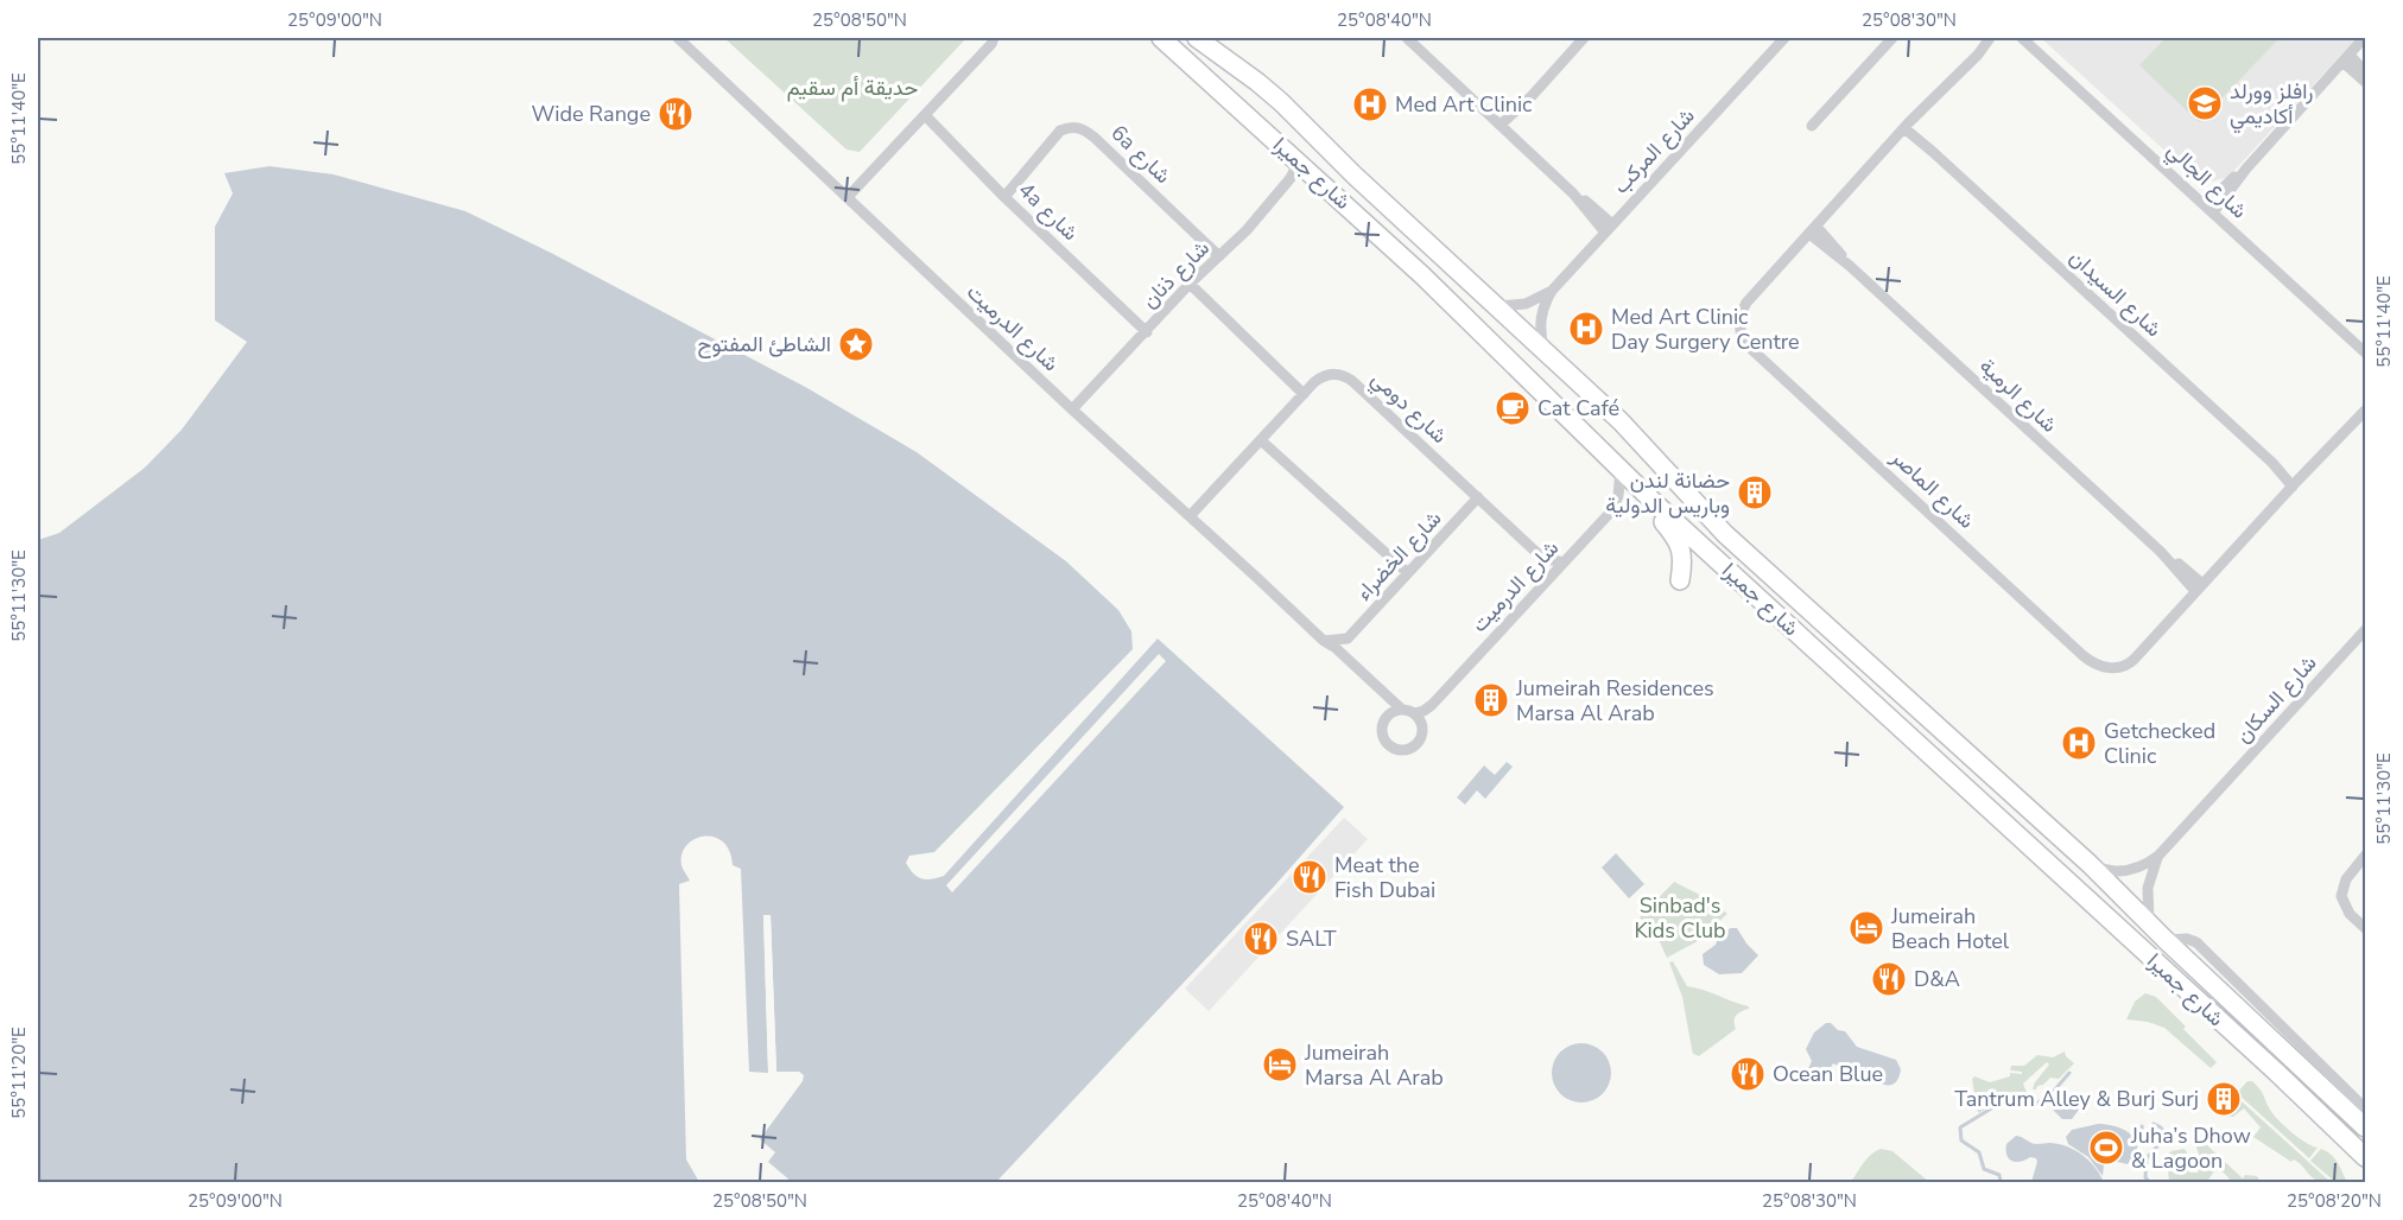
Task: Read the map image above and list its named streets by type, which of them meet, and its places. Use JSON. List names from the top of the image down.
{
  "streets": {
    "main road": ["شارع جميرا"],
    "street": [
      "شارع المركب",
      "6a شارع",
      "شارع الجالي",
      "4a شارع",
      "شارع ذنان",
      "شارع السيدان",
      "شارع الدرميت",
      "شارع الرمية",
      "شارع دومي",
      "شارع الماصر",
      "شارع الخضراء",
      "شارع السكان"
    ]
  },
  "crossings": [
    ["شارع المركب", "شارع جميرا"],
    ["6a شارع", "4a شارع"],
    ["6a شارع", "شارع ذنان"],
    ["شارع جميرا", "شارع ذنان"],
    ["شارع جميرا", "شارع الدرميت"],
    ["شارع جميرا", "شارع السكان"],
    ["4a شارع", "شارع ذنان"],
    ["شارع ذنان", "شارع الدرميت"],
    ["شارع السيدان", "شارع الماصر"],
    ["شارع الدرميت", "شارع دومي"],
    ["شارع الرمية", "شارع الماصر"],
    ["شارع دومي", "شارع الخضراء"]
  ],
  "parks": ["حديقة أم سقيم", "Sinbad's Kids Club"],
  "places": {
    "school or university": ["رافلز وورلد أكاديمي"],
    "hospital": ["Med Art Clinic", "Med Art Clinic Day Surgery Centre", "Getchecked Clinic"],
    "restaurant": [
      "Wide Range",
      "Meat the Fish Dubai",
      "SALT",
      "D&A",
      "Ocean Blue"
    ],
    "place": ["الشاطئ المفتوح"],
    "cafe": ["Cat Café"],
    "building": ["حضانة لندن وباريس الدولية", "Jumeirah Residences Marsa Al Arab", "Tantrum Alley & Burj Surj"],
    "hotel": ["Jumeirah Beach Hotel", "Jumeirah Marsa Al Arab"],
    "sports": ["Juha’s Dhow & Lagoon"]
  },
  "coordinates": [
    "25°09'00\"N",
    "25°08'50\"N",
    "25°08'40\"N",
    "25°08'30\"N",
    "55°11'40\"E",
    "55°11'30\"E",
    "55°11'20\"E",
    "25°08'20\"N"
  ]
}
